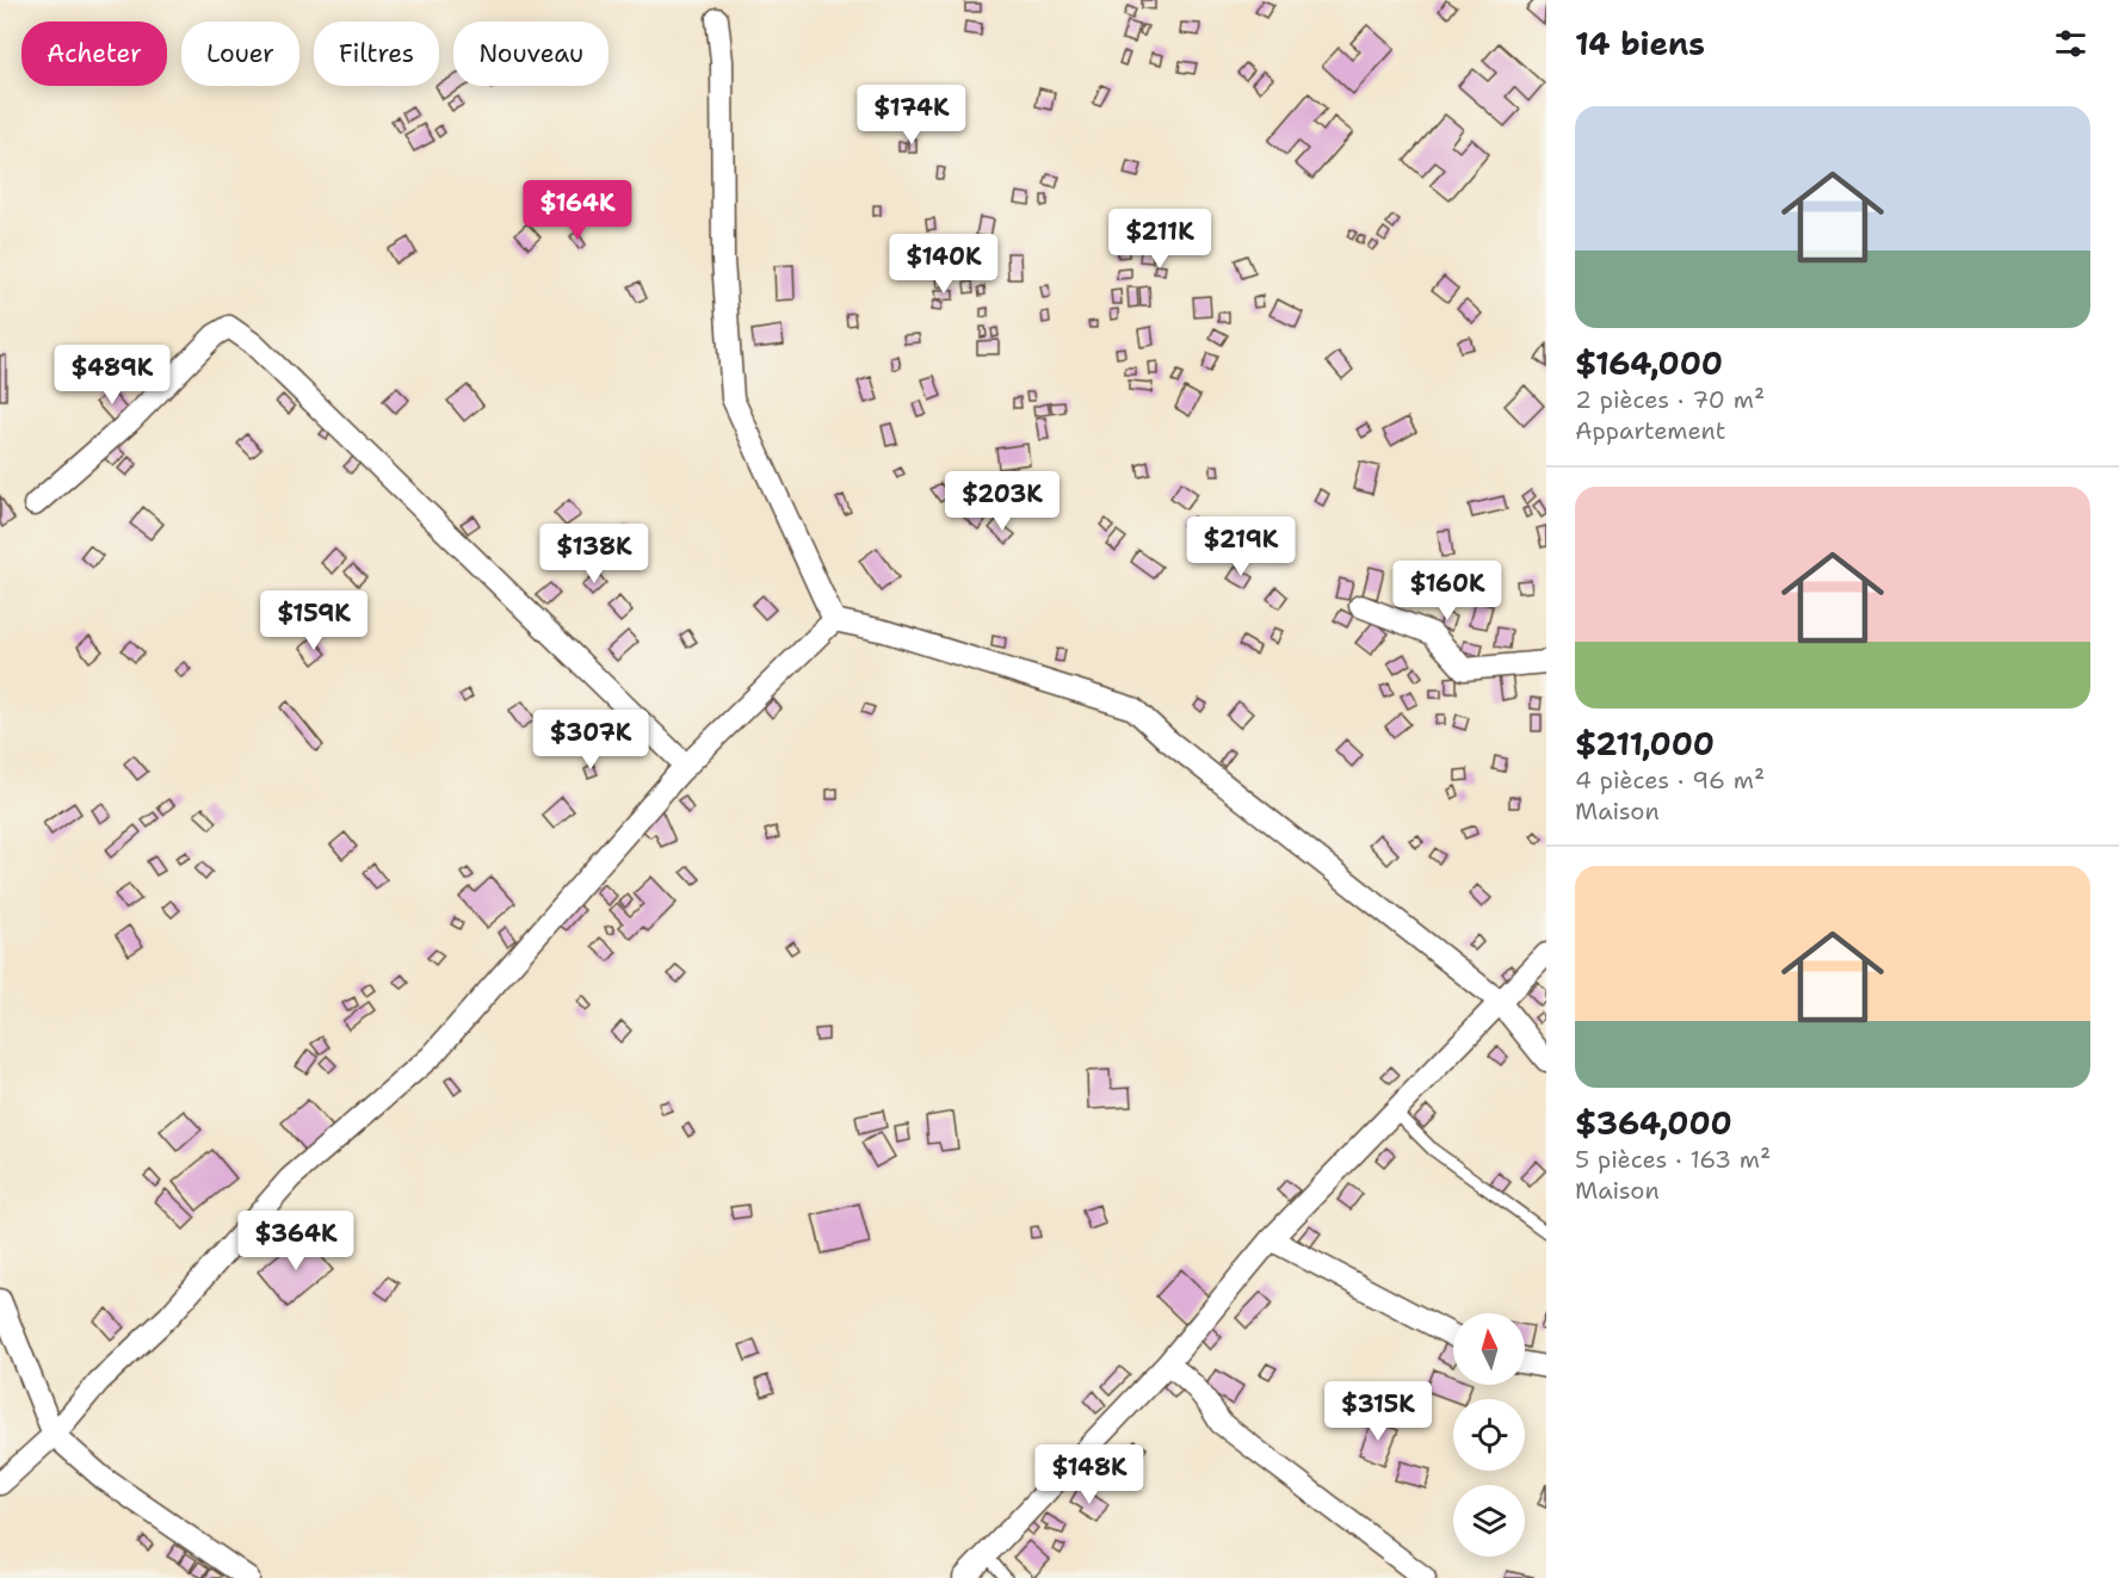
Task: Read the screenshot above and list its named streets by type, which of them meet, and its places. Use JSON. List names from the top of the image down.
{
  "north": "top",
  "page": {
    "heading": "14 biens",
    "chip": [
      "Acheter",
      "Louer",
      "Filtres",
      "Nouveau"
    ],
    "price": [
      "$174K",
      "$164K",
      "$211K",
      "$140K",
      "$489K",
      "$203K",
      "$219K",
      "$138K",
      "$160K",
      "$159K",
      "$307K",
      "$364K",
      "$315K",
      "$148K"
    ],
    "list": [
      {
        "name": "$164,000",
        "note": "2 pièces · 70 m² · Appartement"
      },
      {
        "name": "$211,000",
        "note": "4 pièces · 96 m² · Maison"
      },
      {
        "name": "$364,000",
        "note": "5 pièces · 163 m² · Maison"
      }
    ]
  }
}
